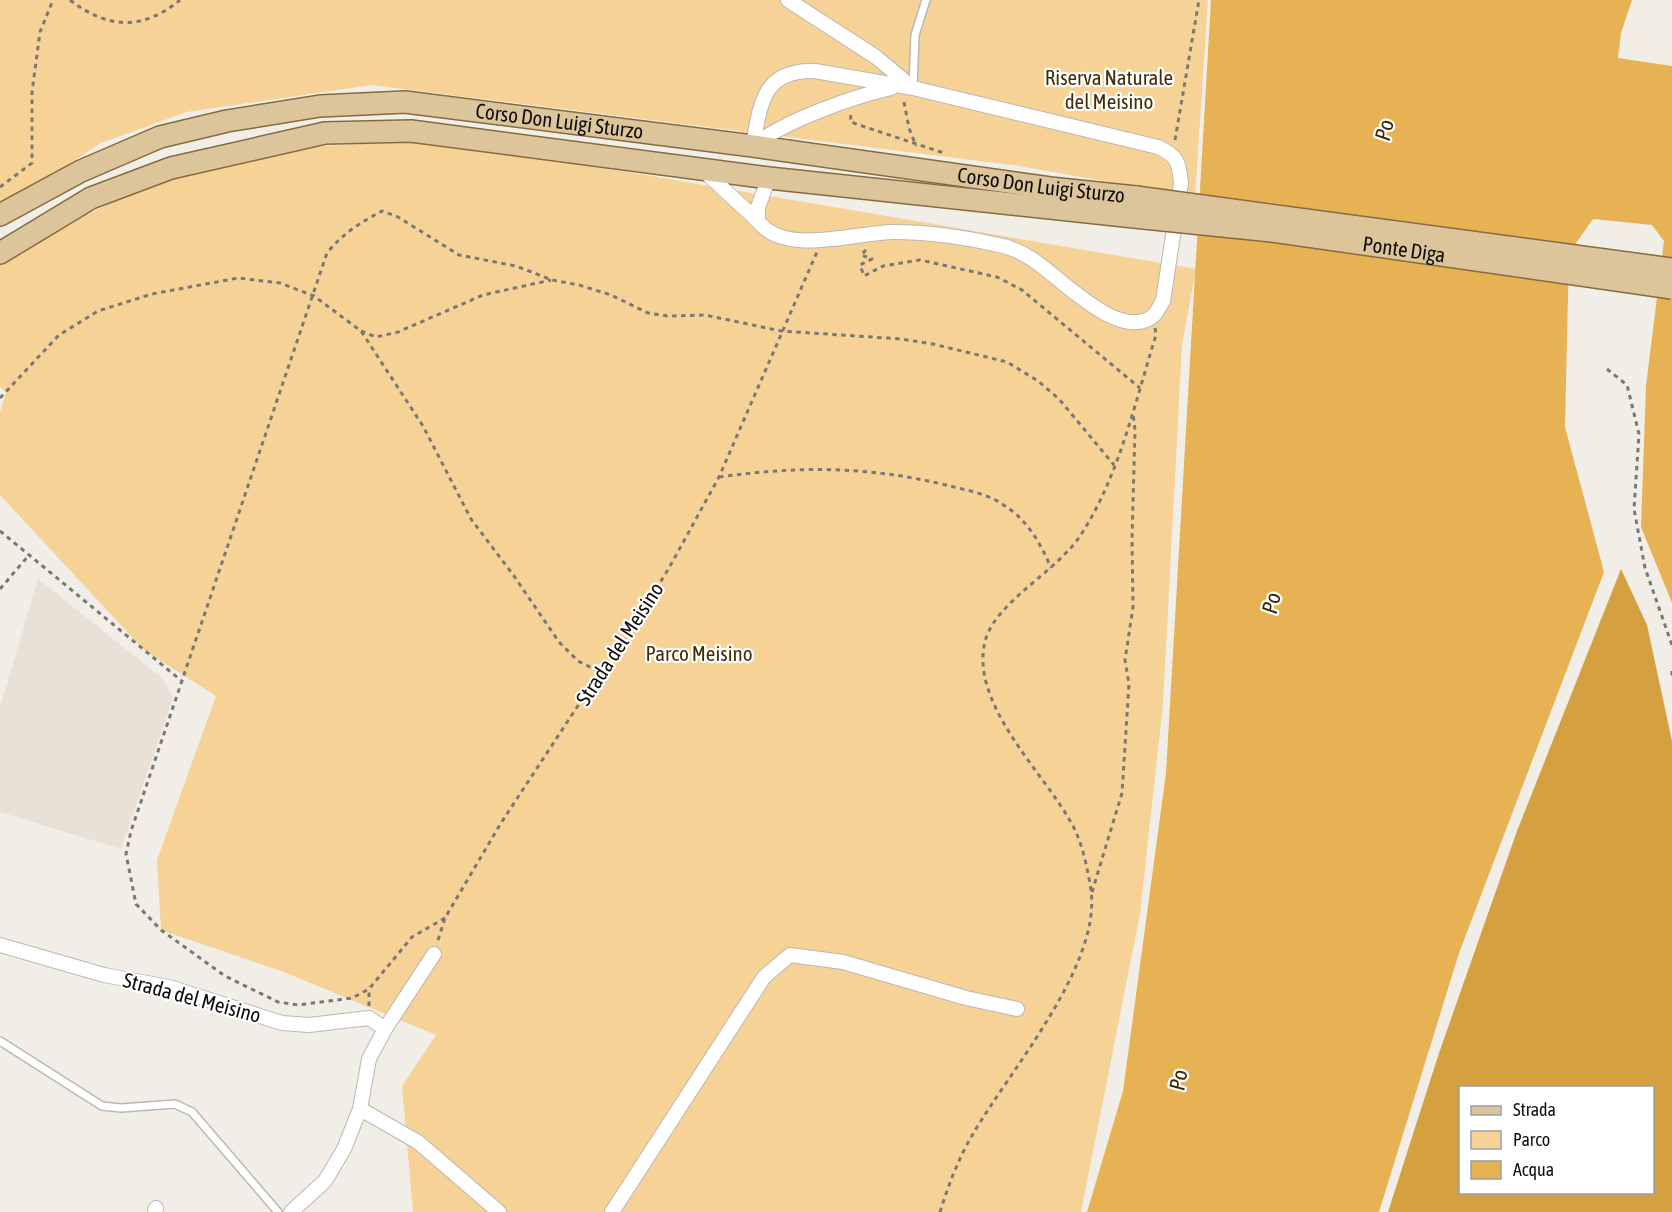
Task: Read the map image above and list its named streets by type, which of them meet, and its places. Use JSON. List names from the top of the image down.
{
  "streets": {
    "main road": ["Corso Don Luigi Sturzo", "Ponte Diga"],
    "street": ["Strada del Meisino"]
  },
  "crossings": [
    ["Corso Don Luigi Sturzo", "Ponte Diga"]
  ],
  "water": ["Po"],
  "parks": ["Riserva Naturale del Meisino", "Parco Meisino"],
  "legend": ["Strada", "Parco", "Acqua"]
}
